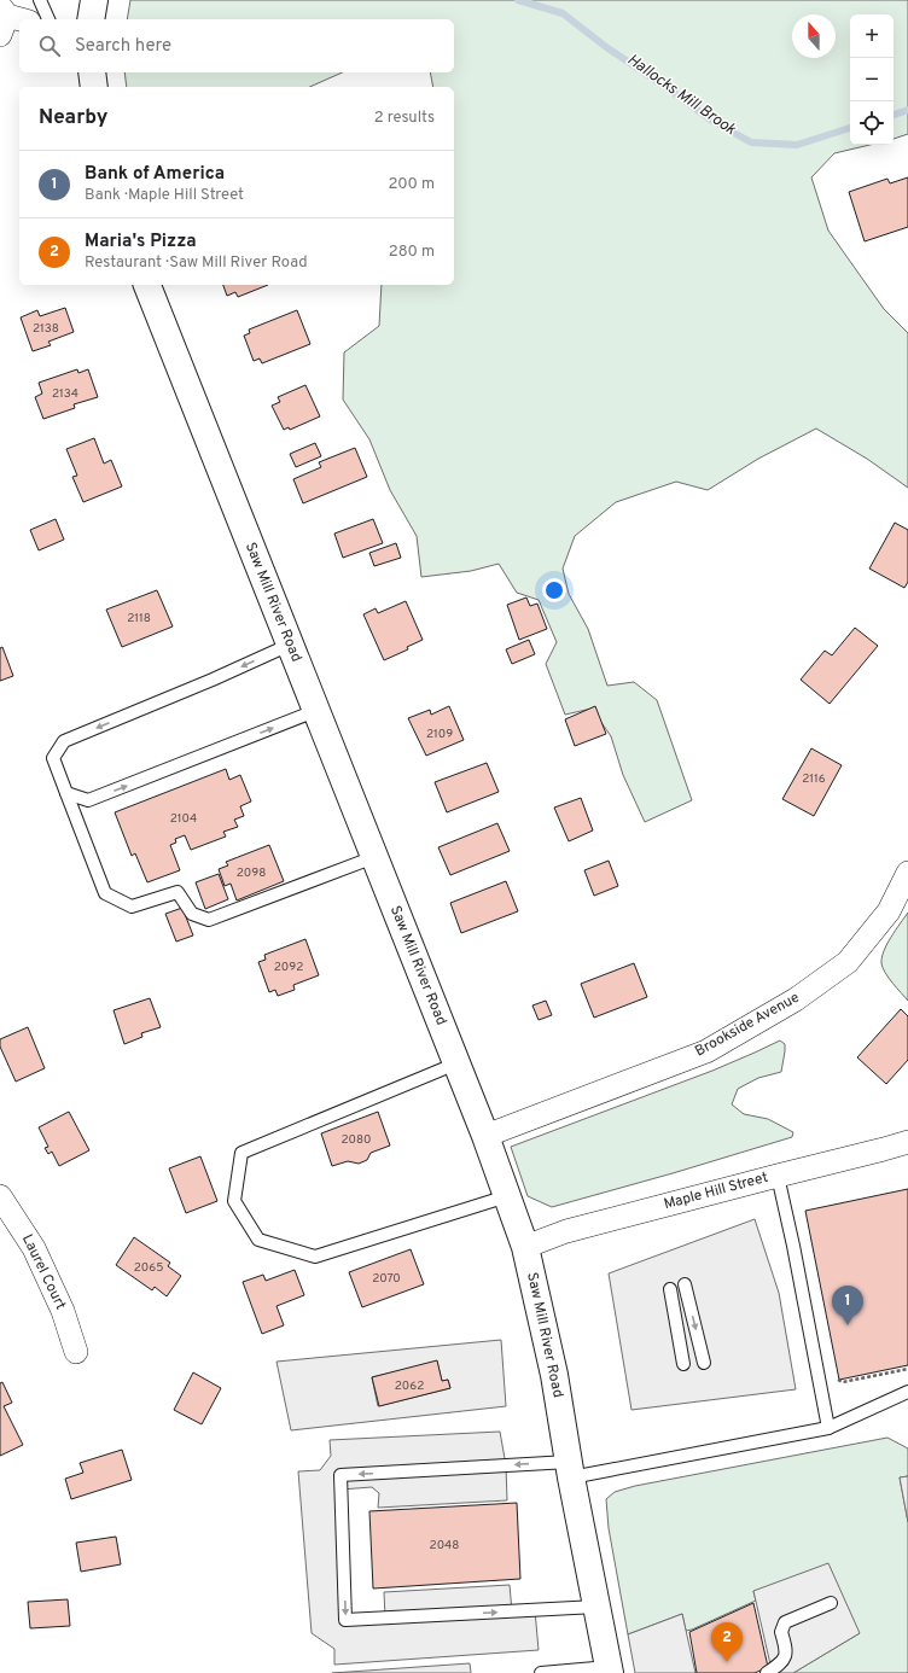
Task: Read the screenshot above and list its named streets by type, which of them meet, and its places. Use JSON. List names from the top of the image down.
{
  "streets": {
    "highway": ["Saw Mill River Road"],
    "street": ["Brookside Avenue", "Maple Hill Street", "Laurel Court"]
  },
  "crossings": [
    ["Saw Mill River Road", "Brookside Avenue"],
    ["Saw Mill River Road", "Maple Hill Street"]
  ],
  "water": ["Hallocks Mill Brook"],
  "house_numbers": [
    "2138",
    "2134",
    "2118",
    "2109",
    "2116",
    "2104",
    "2098",
    "2092",
    "2080",
    "2065",
    "2070",
    "2062",
    "2048"
  ],
  "north": "top",
  "page": {
    "map_buttons": ["+", "−"],
    "search": "Search here",
    "heading": ["Nearby", "2 results"],
    "list": [
      {
        "mark": "1",
        "name": "Bank of America",
        "note": "Bank · Maple Hill Street",
        "value": "200 m"
      },
      {
        "mark": "2",
        "name": "Maria's Pizza",
        "note": "Restaurant · Saw Mill River Road",
        "value": "280 m"
      }
    ],
    "pins": ["1", "2"]
  }
}
